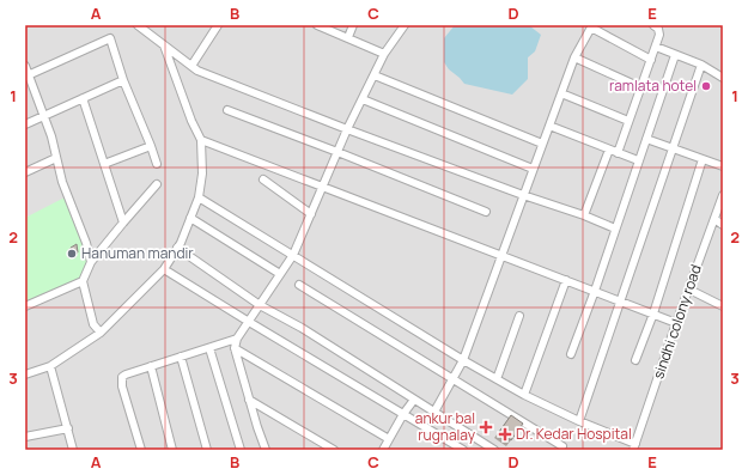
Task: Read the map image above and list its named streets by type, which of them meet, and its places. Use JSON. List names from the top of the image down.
{
  "streets": {
    "street": ["sindhi colony road"]
  },
  "places": {
    "other": ["ramlata hotel", "Hanuman mandir"],
    "health": ["ankur bal rugnalay", "Dr. Kedar Hospital"]
  },
  "grid": {
    "columns": [
      "A",
      "B",
      "C",
      "D",
      "E"
    ],
    "rows": ["1", "2", "3"]
  }
}
